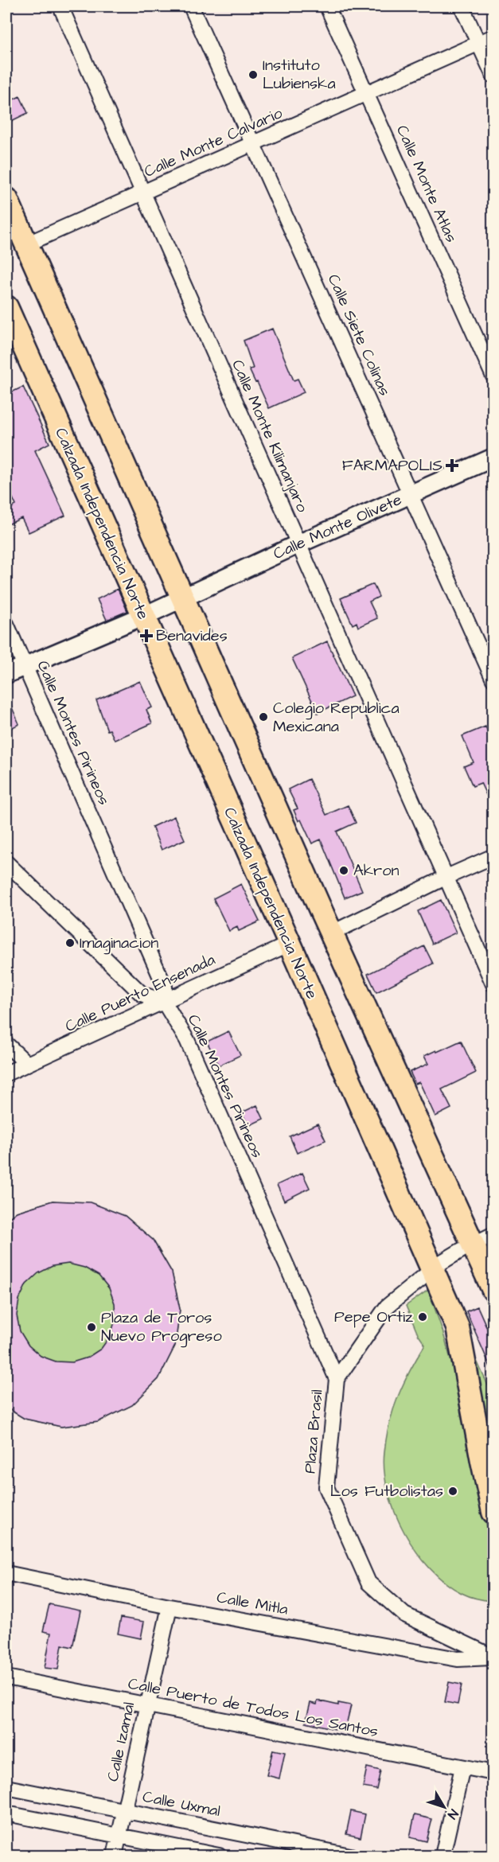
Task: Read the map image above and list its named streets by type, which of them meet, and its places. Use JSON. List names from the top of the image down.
{
  "streets": {
    "main road": ["Calzada Independencia Norte"],
    "street": [
      "Calle Monte Calvario",
      "Calle Monte Atlas",
      "Calle Siete Colinas",
      "Calle Monte Kilimanjaro",
      "Calle Monte Olivete",
      "Calle Montes Pirineos",
      "Calle Puerto Ensenada",
      "Plaza Brasil",
      "Calle Mitla",
      "Calle Puerto de Todos Los Santos",
      "Calle Izamal",
      "Calle Uxmal"
    ]
  },
  "crossings": [
    ["Calle Monte Calvario", "Calle Monte Atlas"],
    ["Calle Monte Calvario", "Calle Siete Colinas"],
    ["Calle Monte Calvario", "Calle Monte Kilimanjaro"],
    ["Calle Siete Colinas", "Calle Monte Olivete"],
    ["Calle Monte Kilimanjaro", "Calle Monte Olivete"],
    ["Calzada Independencia Norte", "Calle Monte Olivete"],
    ["Calzada Independencia Norte", "Calle Puerto Ensenada"],
    ["Calzada Independencia Norte", "Plaza Brasil"],
    ["Calle Monte Olivete", "Calle Montes Pirineos"],
    ["Calle Montes Pirineos", "Calle Puerto Ensenada"],
    ["Calle Montes Pirineos", "Plaza Brasil"],
    ["Plaza Brasil", "Calle Mitla"],
    ["Calle Mitla", "Calle Izamal"],
    ["Calle Puerto de Todos Los Santos", "Calle Izamal"],
    ["Calle Izamal", "Calle Uxmal"]
  ],
  "places": {
    "other": [
      "Instituto Lubienska",
      "Colegio Republica Mexicana",
      "Akron",
      "Imaginacion",
      "Pepe Ortiz",
      "Plaza de Toros Nuevo Progreso",
      "Los Futbolistas"
    ],
    "health": ["FARMAPOLIS", "Benavides"]
  },
  "north": "bottom right"
}
